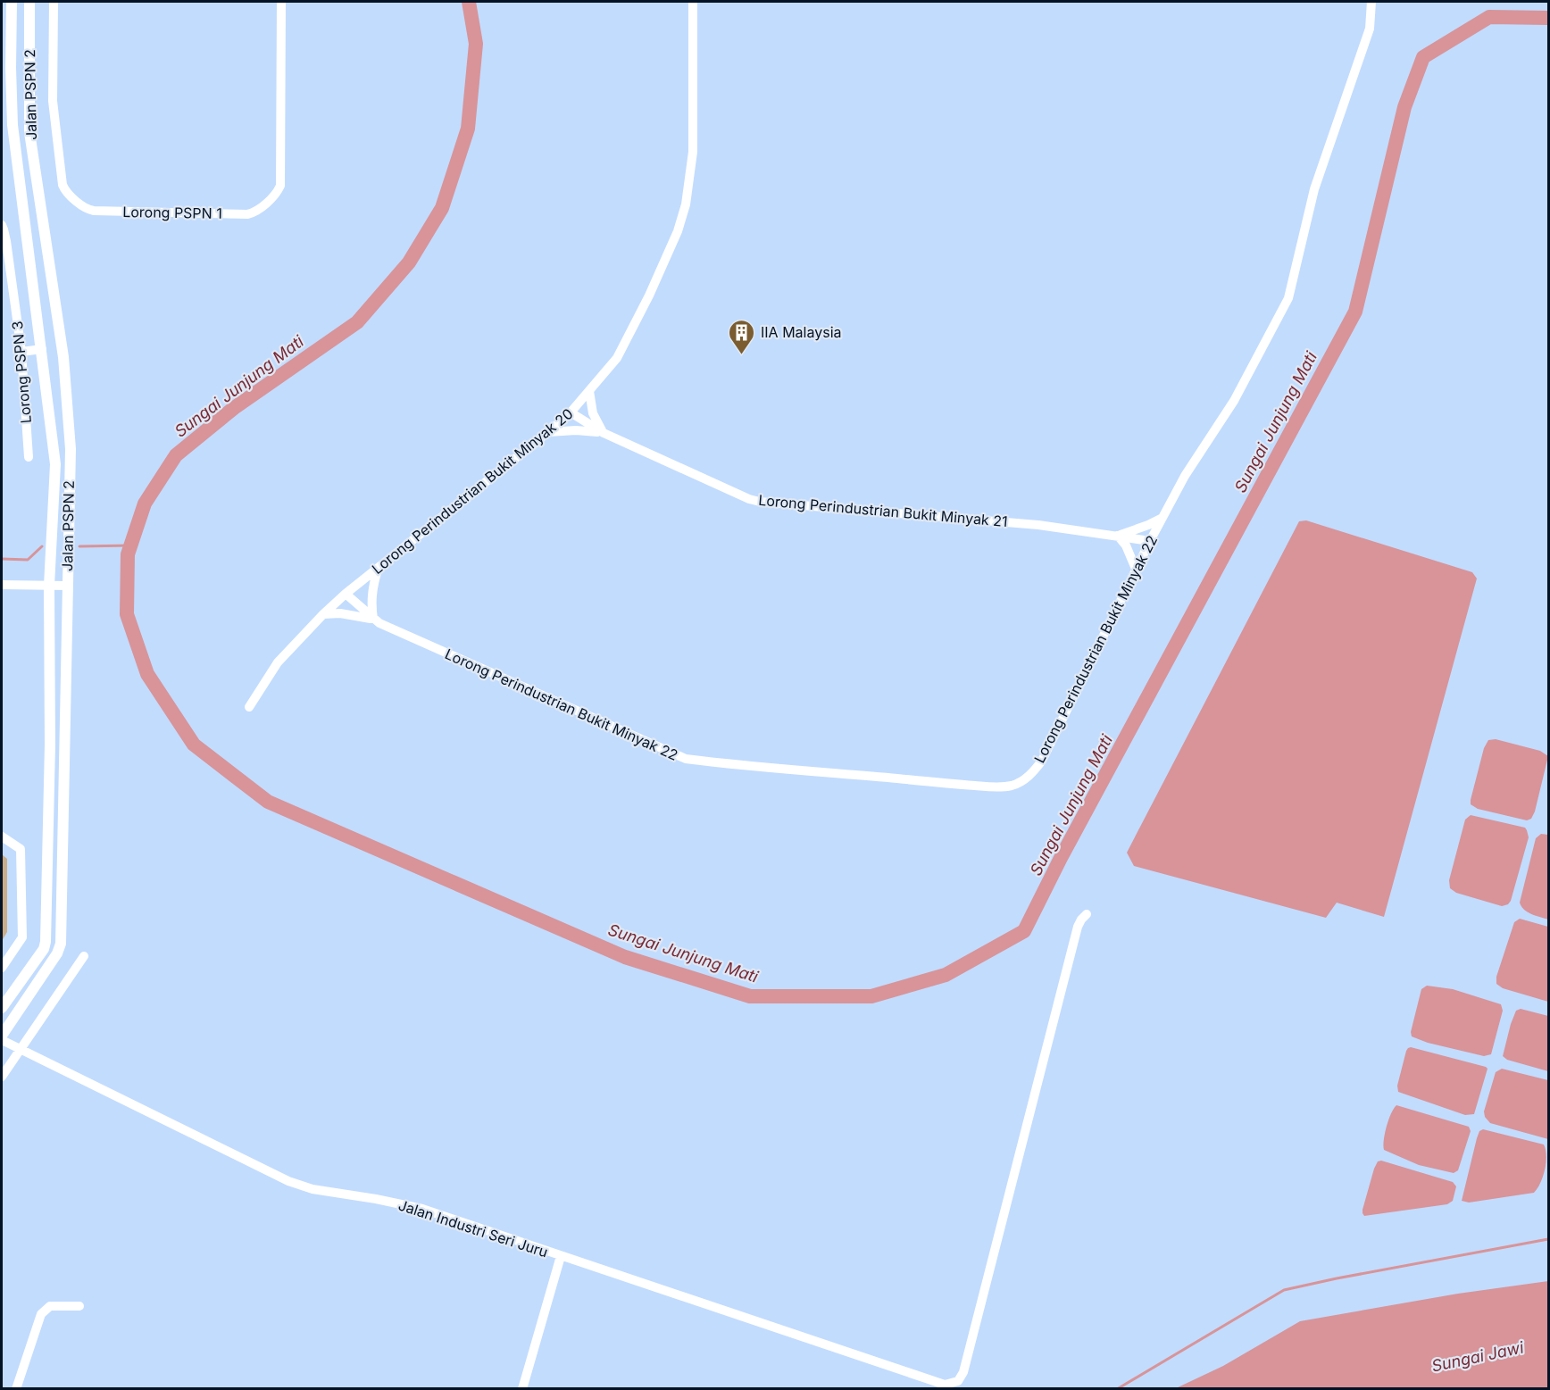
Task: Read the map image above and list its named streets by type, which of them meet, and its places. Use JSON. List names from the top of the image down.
{
  "streets": {
    "street": [
      "Jalan PSPN 2",
      "Lorong PSPN 1",
      "Lorong PSPN 3",
      "Lorong Perindustrian Bukit Minyak 20",
      "Lorong Perindustrian Bukit Minyak 21",
      "Lorong Perindustrian Bukit Minyak 22",
      "Jalan Industri Seri Juru"
    ]
  },
  "crossings": [
    ["Jalan PSPN 2", "Jalan Industri Seri Juru"],
    ["Lorong Perindustrian Bukit Minyak 20", "Lorong Perindustrian Bukit Minyak 21"],
    ["Lorong Perindustrian Bukit Minyak 20", "Lorong Perindustrian Bukit Minyak 22"],
    ["Lorong Perindustrian Bukit Minyak 21", "Lorong Perindustrian Bukit Minyak 22"]
  ],
  "water": ["Sungai Junjung Mati", "Sungai Jawi"],
  "places": {
    "building": ["IIA Malaysia"]
  }
}
